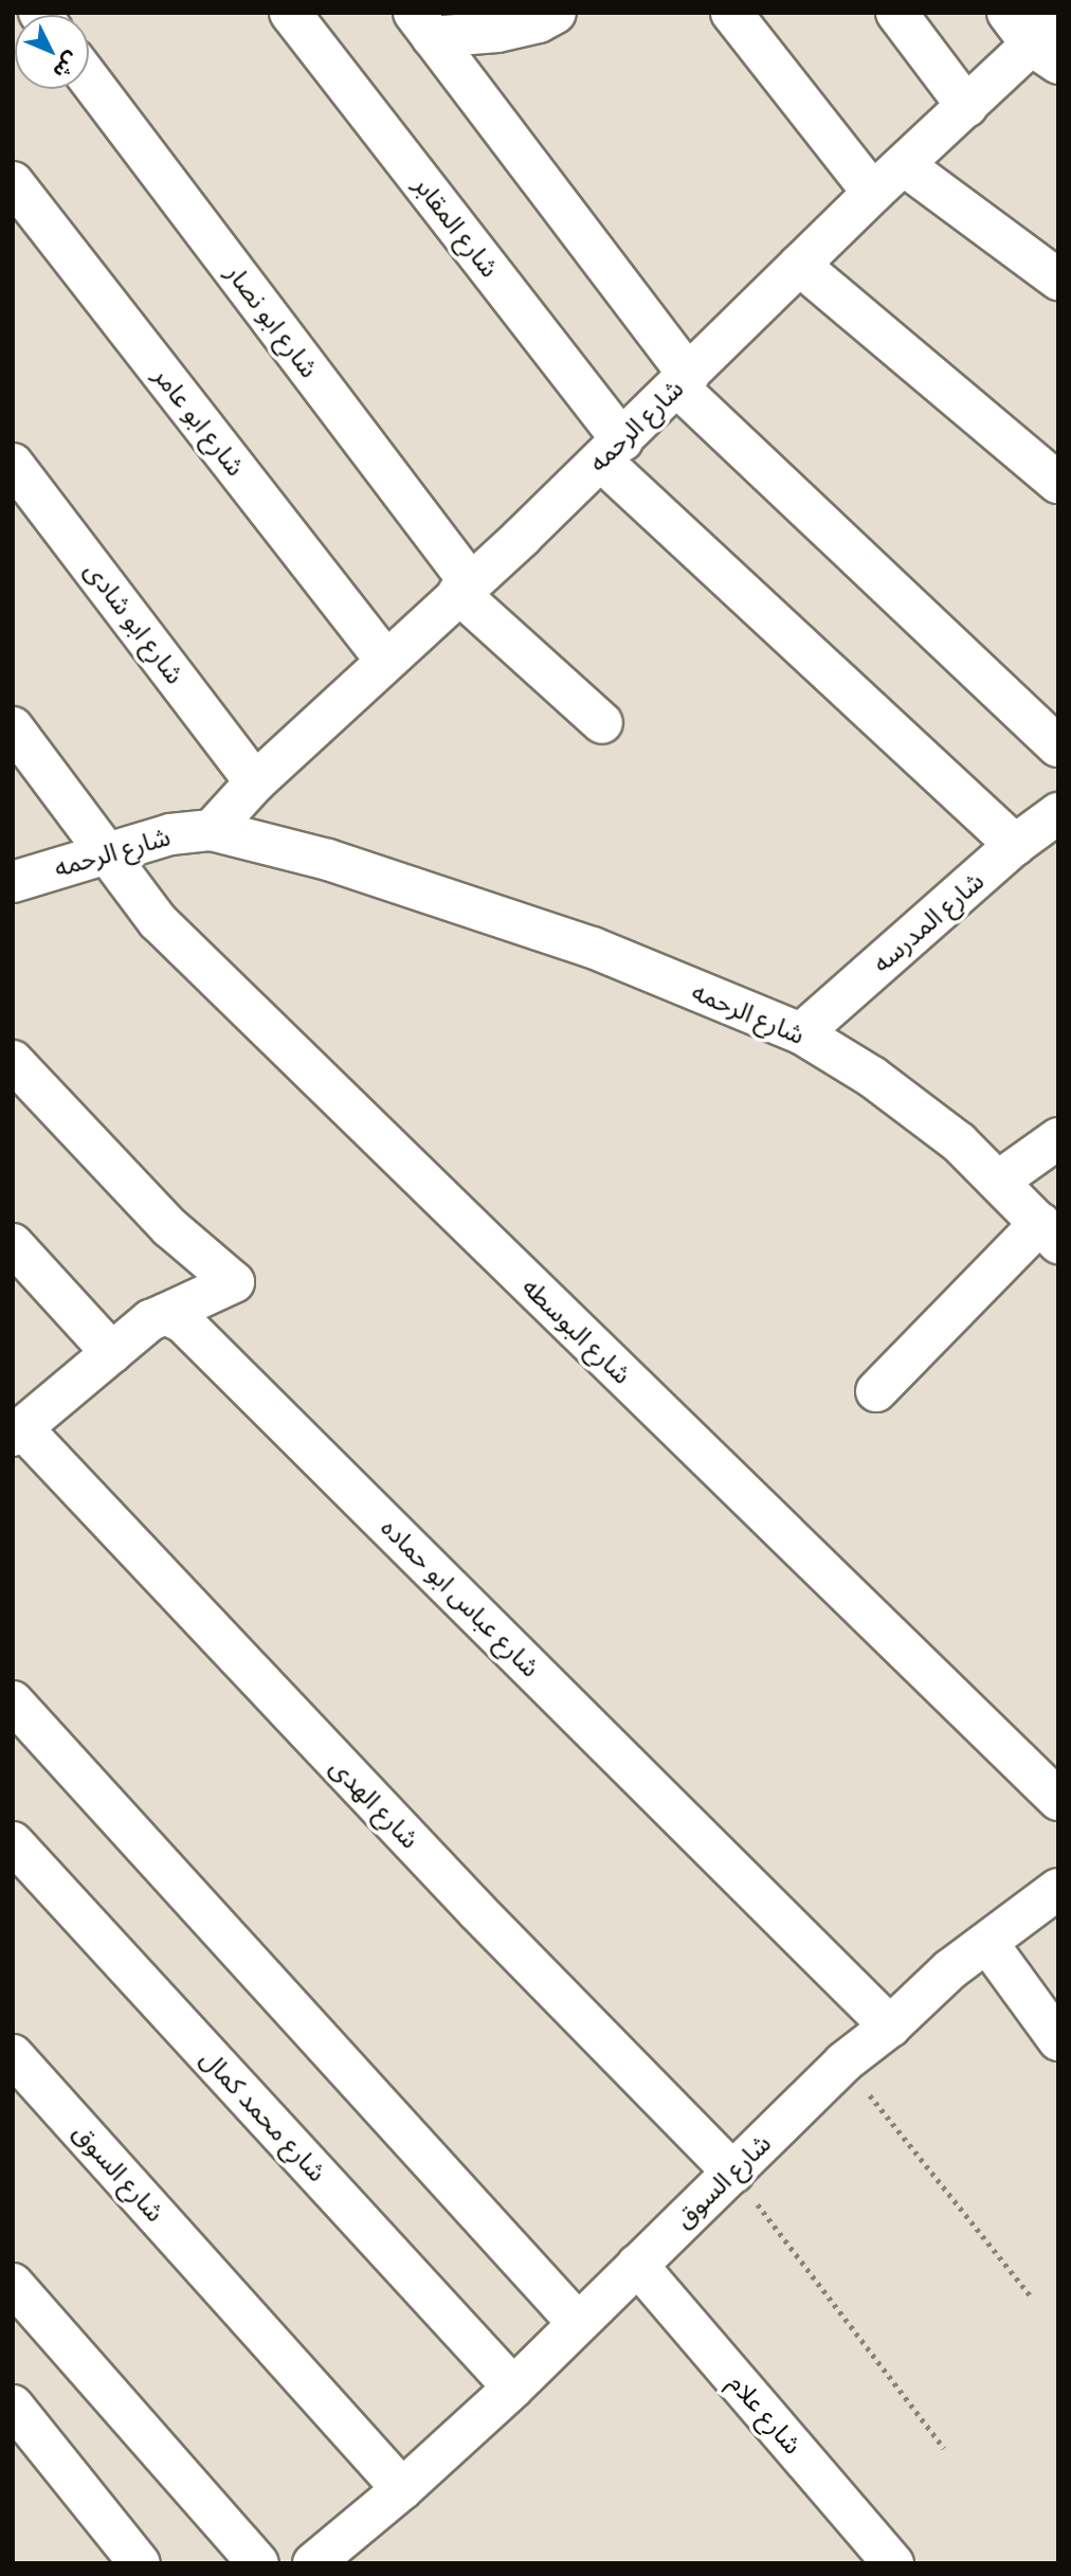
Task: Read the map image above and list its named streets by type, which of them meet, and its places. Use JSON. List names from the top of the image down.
{
  "streets": {
    "street": [
      "شارع المقابر",
      "شارع ابو نصار",
      "شارع ابو عامر",
      "شارع الرحمه",
      "شارع ابو شادى",
      "شارع المدرسه",
      "شارع البوسطه",
      "شارع عباس ابو حماده",
      "شارع الهدى",
      "شارع محمد كمال",
      "شارع السوق",
      "شارع علام"
    ]
  },
  "crossings": [
    ["شارع المقابر", "شارع الرحمه"],
    ["شارع المقابر", "شارع المدرسه"],
    ["شارع ابو نصار", "شارع الرحمه"],
    ["شارع ابو عامر", "شارع الرحمه"],
    ["شارع الرحمه", "شارع ابو شادى"],
    ["شارع الرحمه", "شارع المدرسه"],
    ["شارع الرحمه", "شارع البوسطه"],
    ["شارع عباس ابو حماده", "شارع السوق"],
    ["شارع الهدى", "شارع السوق"],
    ["شارع محمد كمال", "شارع السوق"],
    ["شارع السوق", "شارع علام"]
  ],
  "north": "bottom right"
}
